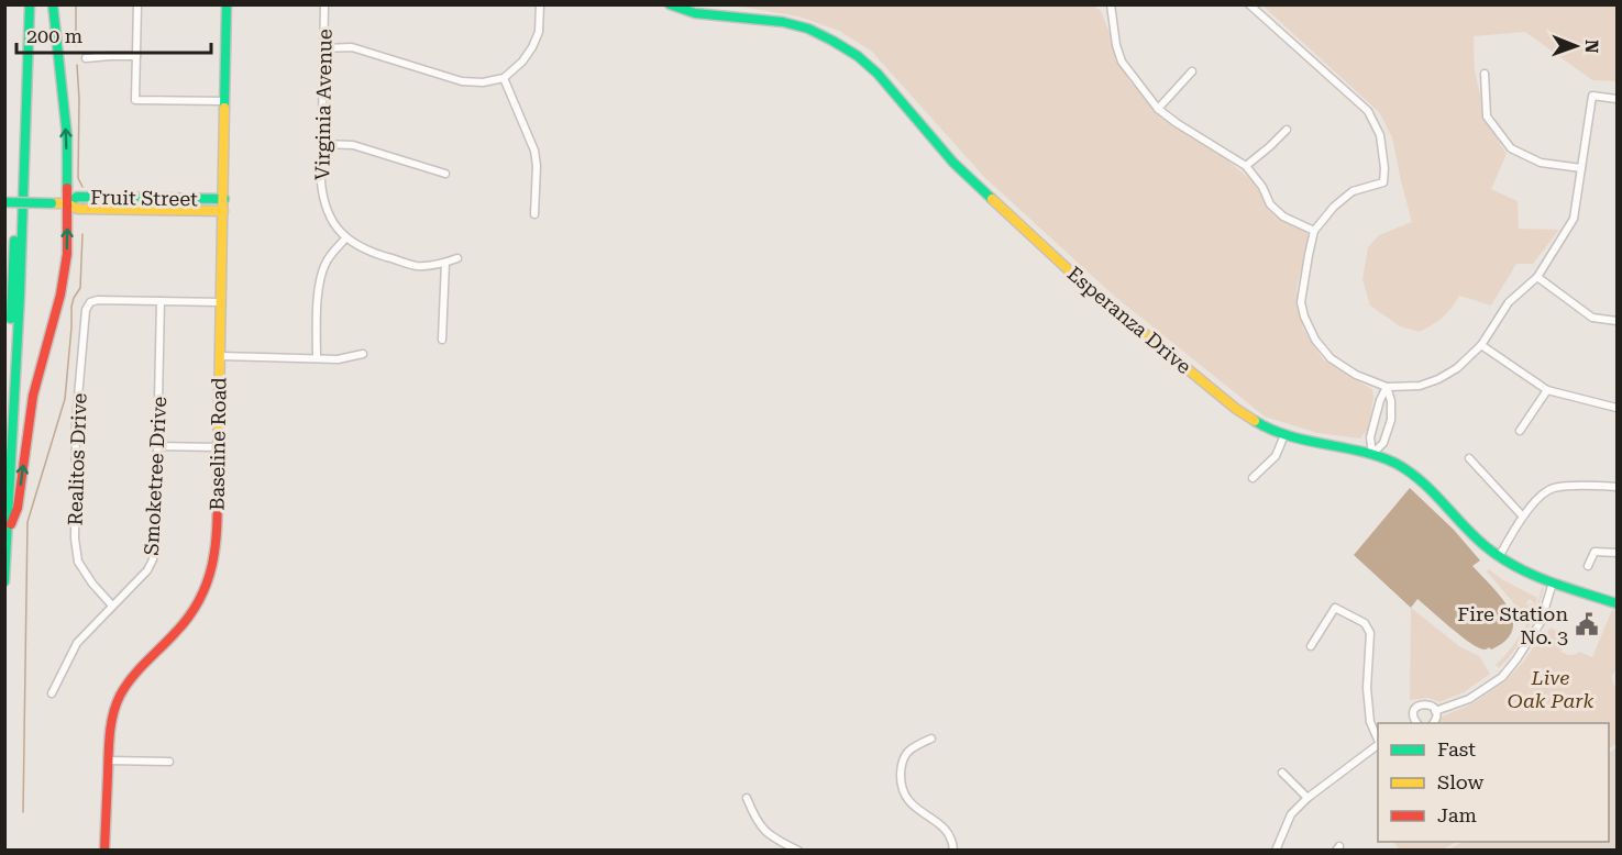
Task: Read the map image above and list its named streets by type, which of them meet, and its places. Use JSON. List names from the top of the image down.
{
  "streets": {
    "main road": ["Fruit Street", "Esperanza Drive", "Baseline Road"],
    "street": ["Virginia Avenue", "Realitos Drive", "Smoketree Drive"]
  },
  "crossings": [
    ["Fruit Street", "Baseline Road"],
    ["Realitos Drive", "Smoketree Drive"]
  ],
  "parks": ["Live Oak Park"],
  "places": {
    "public building": ["Fire Station No. 3"]
  },
  "legend": ["Fast", "Slow", "Jam"],
  "scale_bar": "200 m",
  "north": "right"
}
